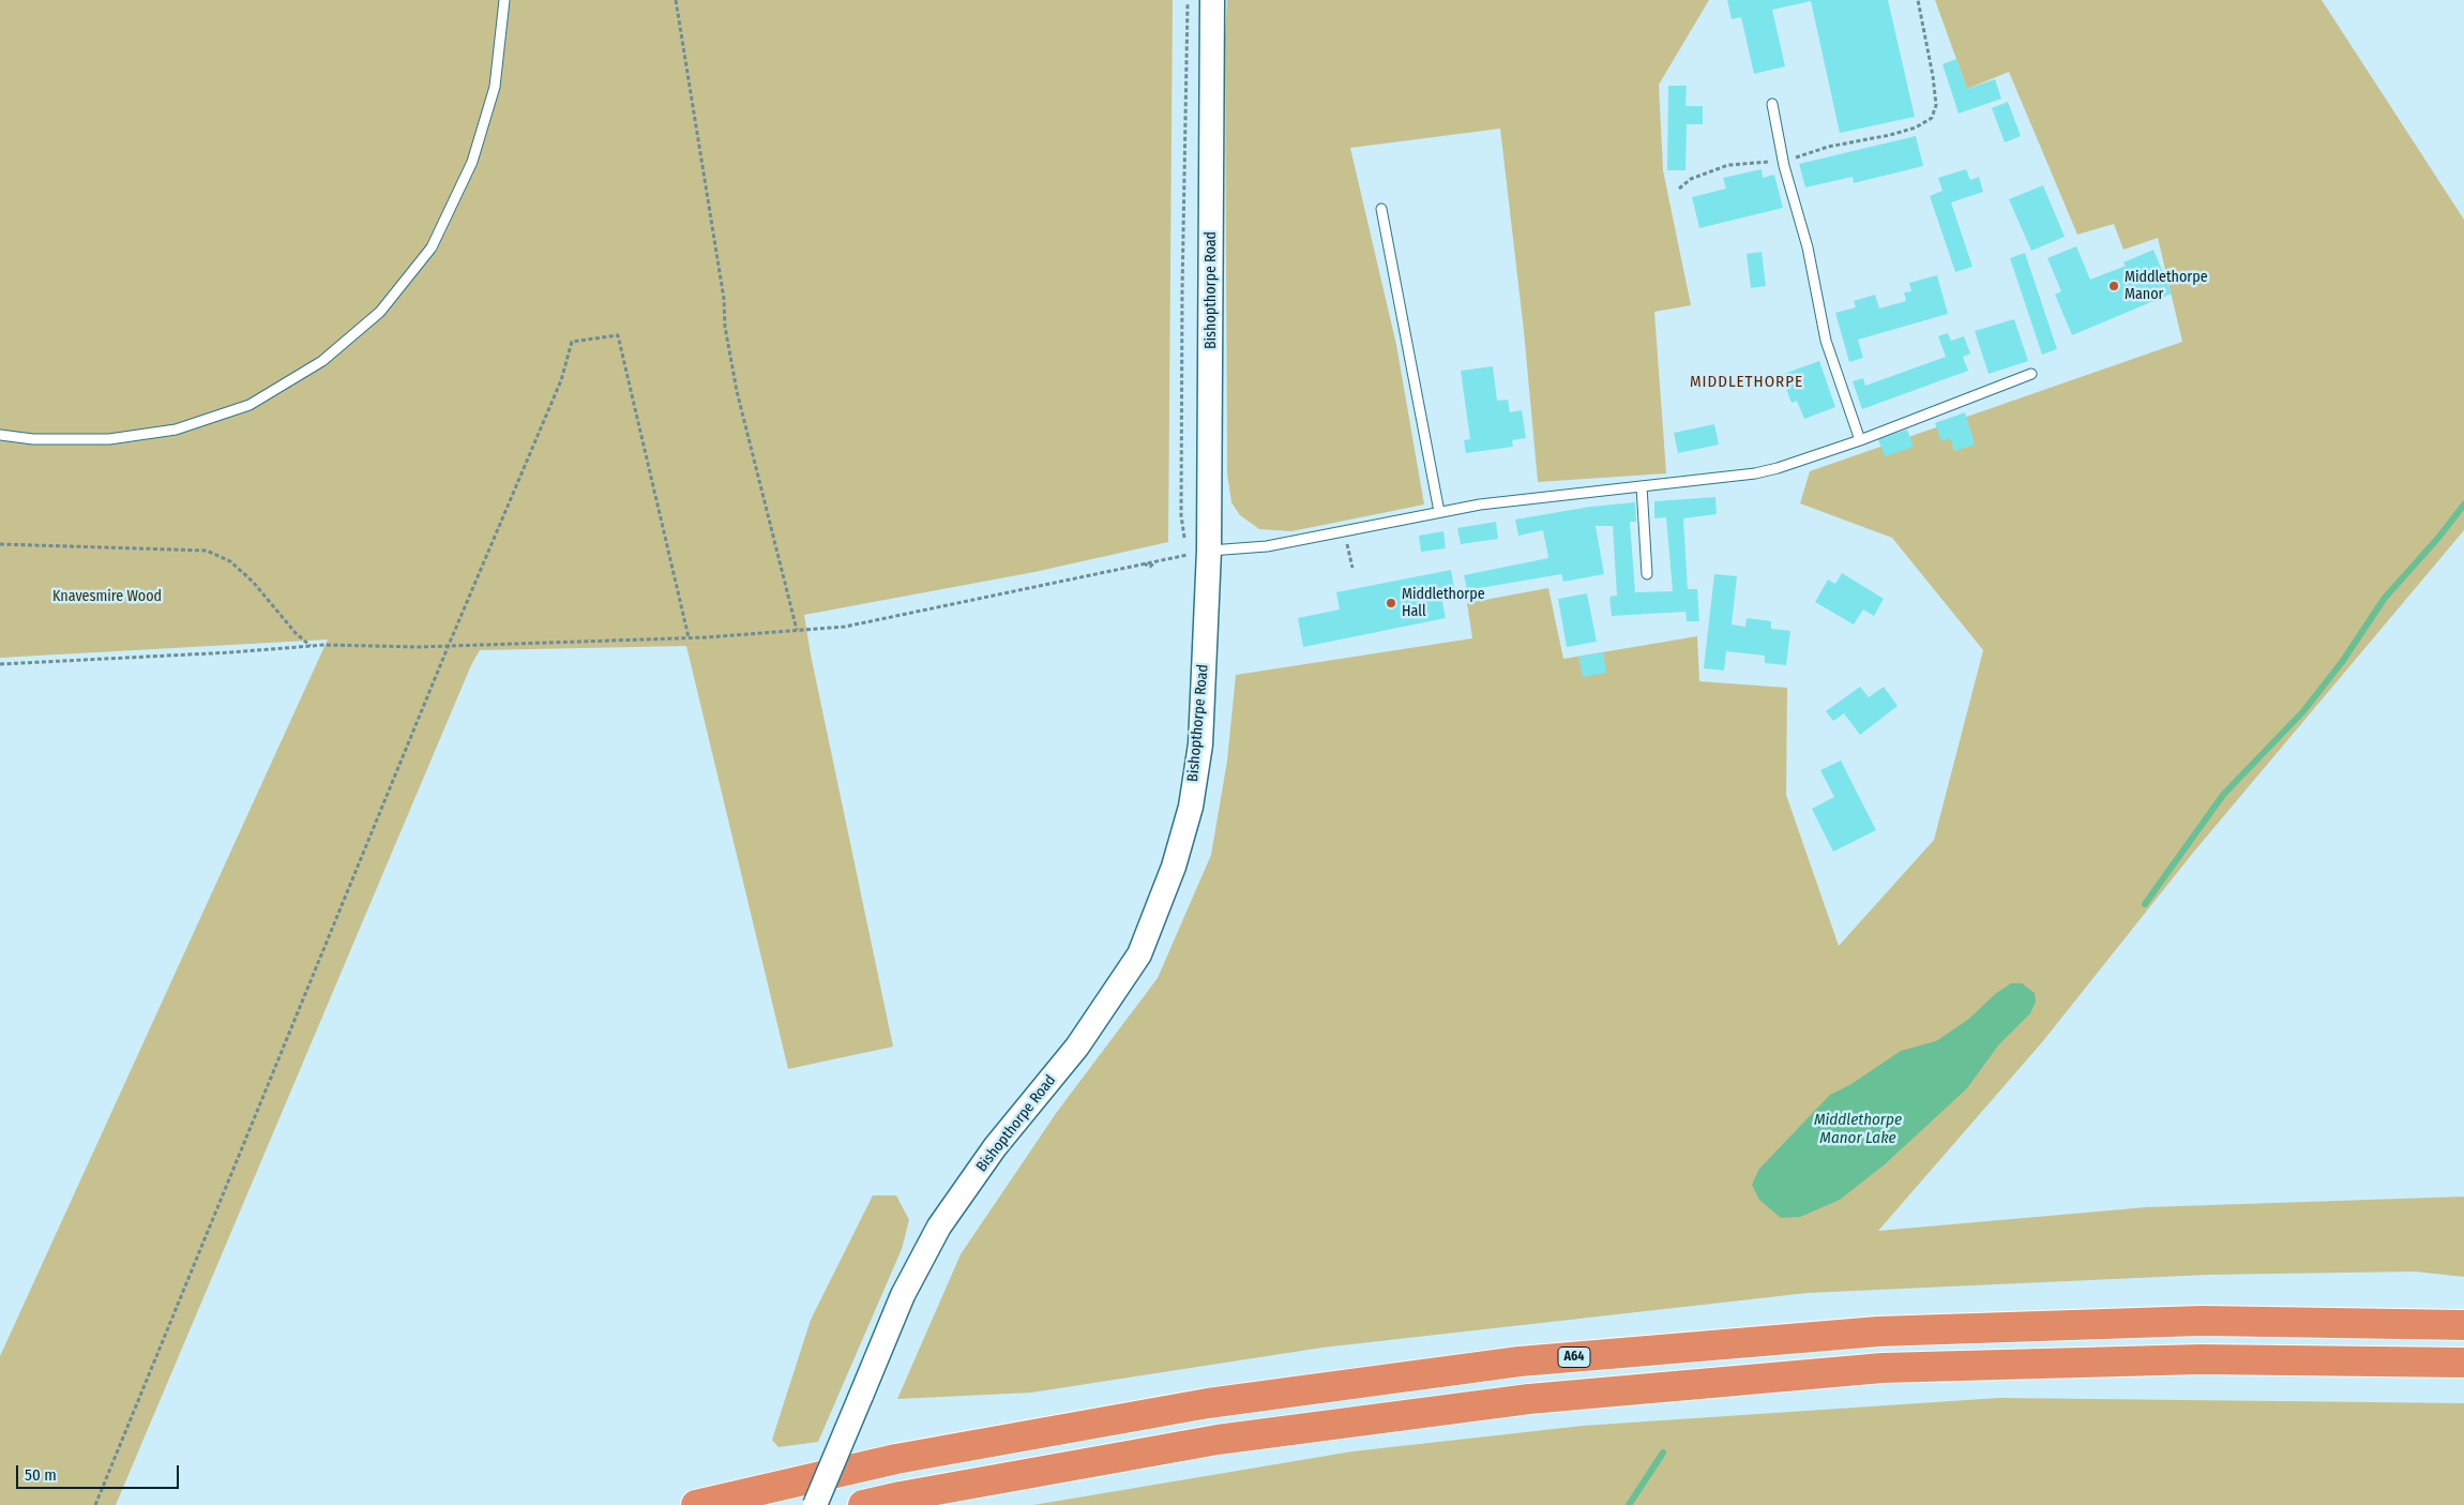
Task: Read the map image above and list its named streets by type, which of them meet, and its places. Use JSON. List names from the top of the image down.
{
  "streets": {
    "highway": ["A64"],
    "street": ["Bishopthorpe Road"]
  },
  "districts": ["MIDDLETHORPE"],
  "water": ["Middlethorpe Manor Lake"],
  "parks": ["Knavesmire Wood"],
  "places": ["Middlethorpe Manor", "Middlethorpe Hall"],
  "scale_bar": "50 m"
}
